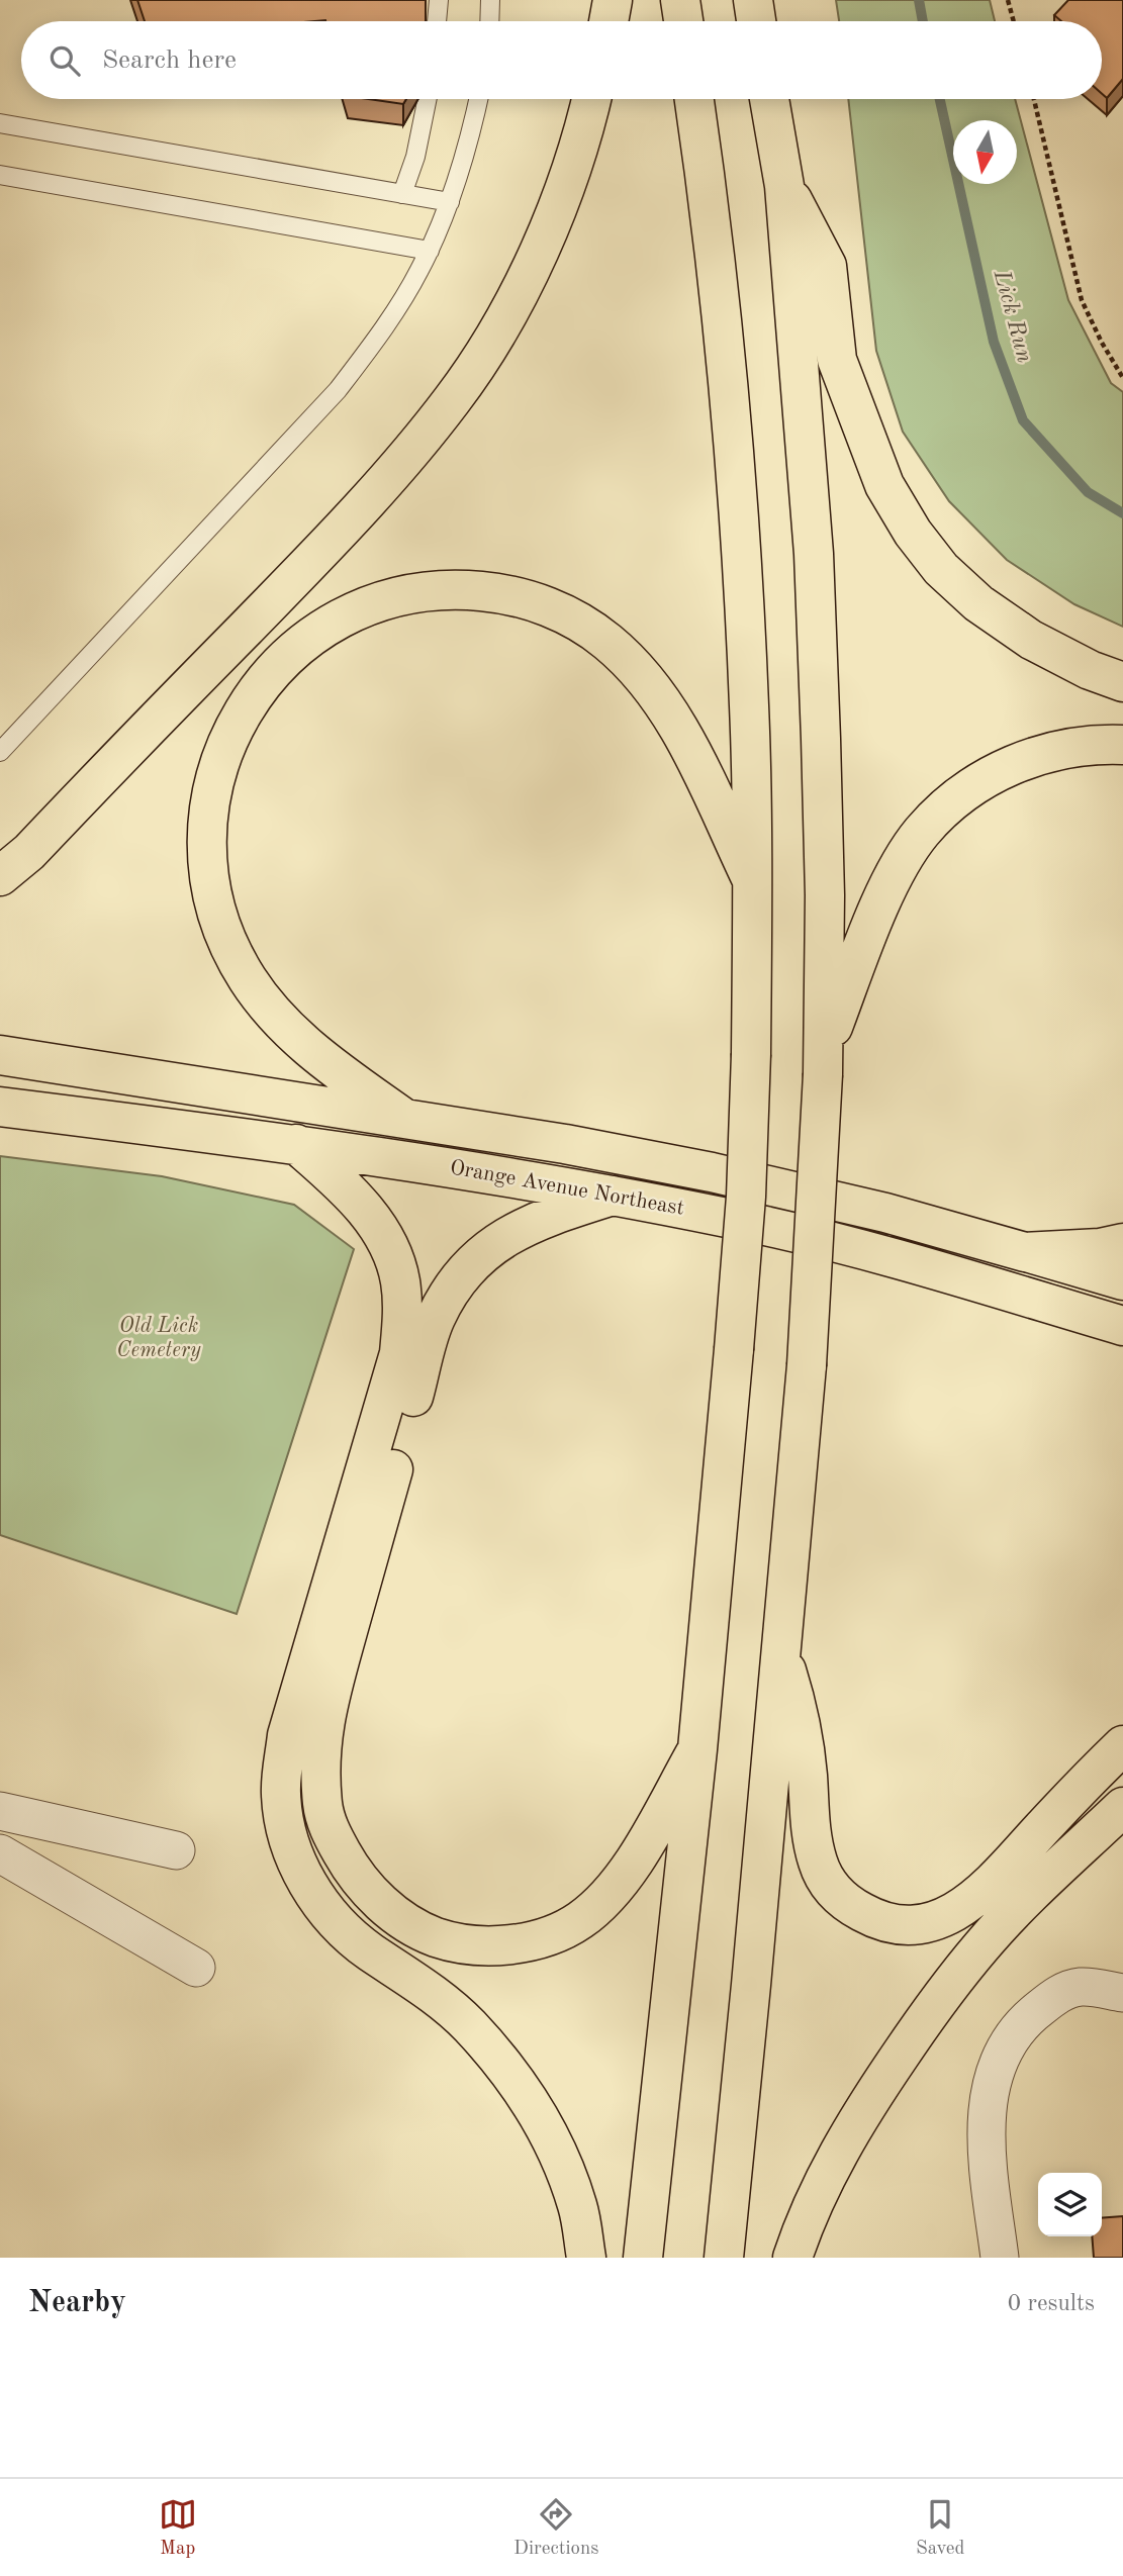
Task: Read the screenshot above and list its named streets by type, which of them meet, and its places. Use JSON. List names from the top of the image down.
{
  "streets": {
    "main road": ["Orange Avenue Northeast"]
  },
  "water": ["Lick Run"],
  "parks": ["Old Lick Cemetery"],
  "north": "bottom",
  "page": {
    "search": "Search here",
    "heading": ["Nearby", "0 results"],
    "nav": ["Map", "Directions", "Saved"]
  }
}
